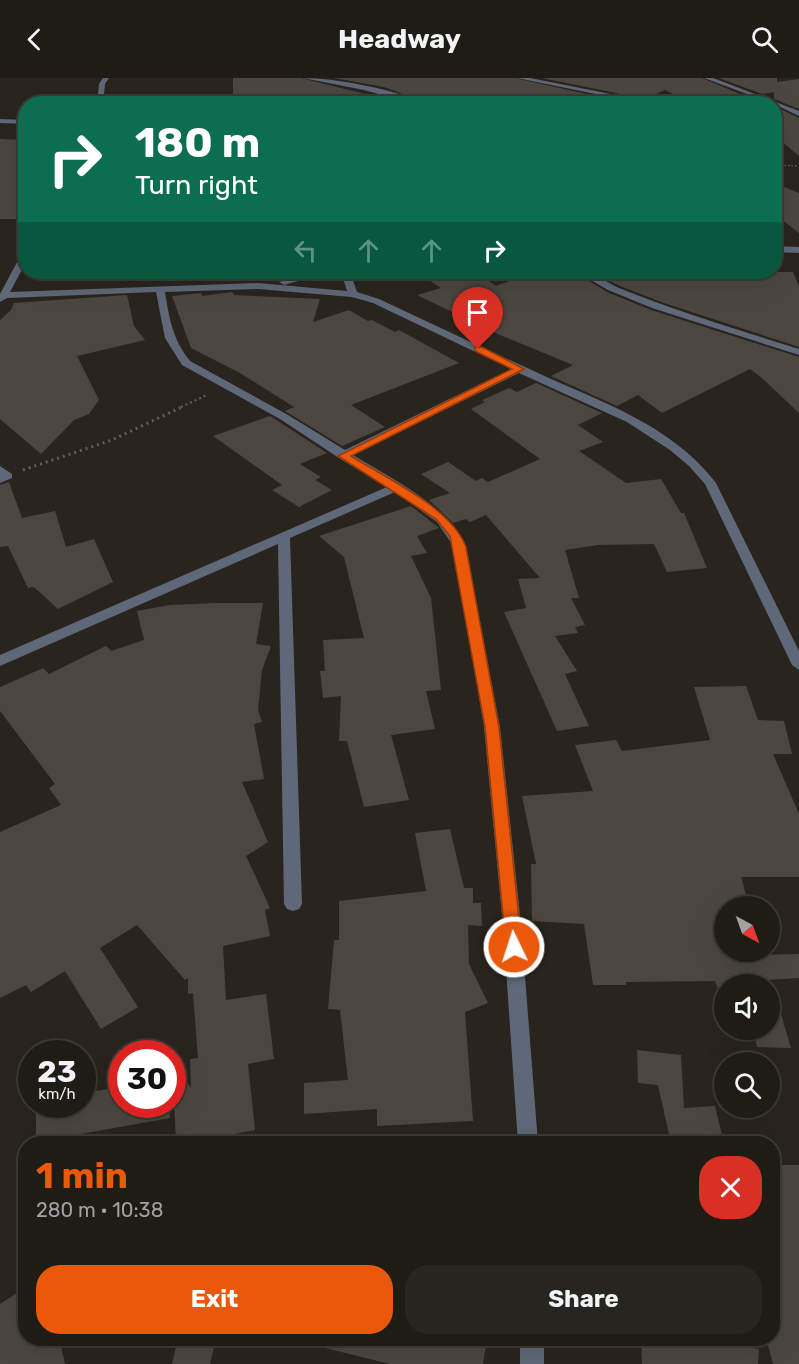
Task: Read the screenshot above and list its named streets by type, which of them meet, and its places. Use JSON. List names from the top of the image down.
{
  "north": "bottom right",
  "page": {
    "header": "Headway",
    "turn": ["180 m", "Turn right"],
    "speed": "23 km/h",
    "limit": "30",
    "heading": ["1 min", "280 m · 10:38"],
    "buttons": ["Exit", "Share"]
  }
}
